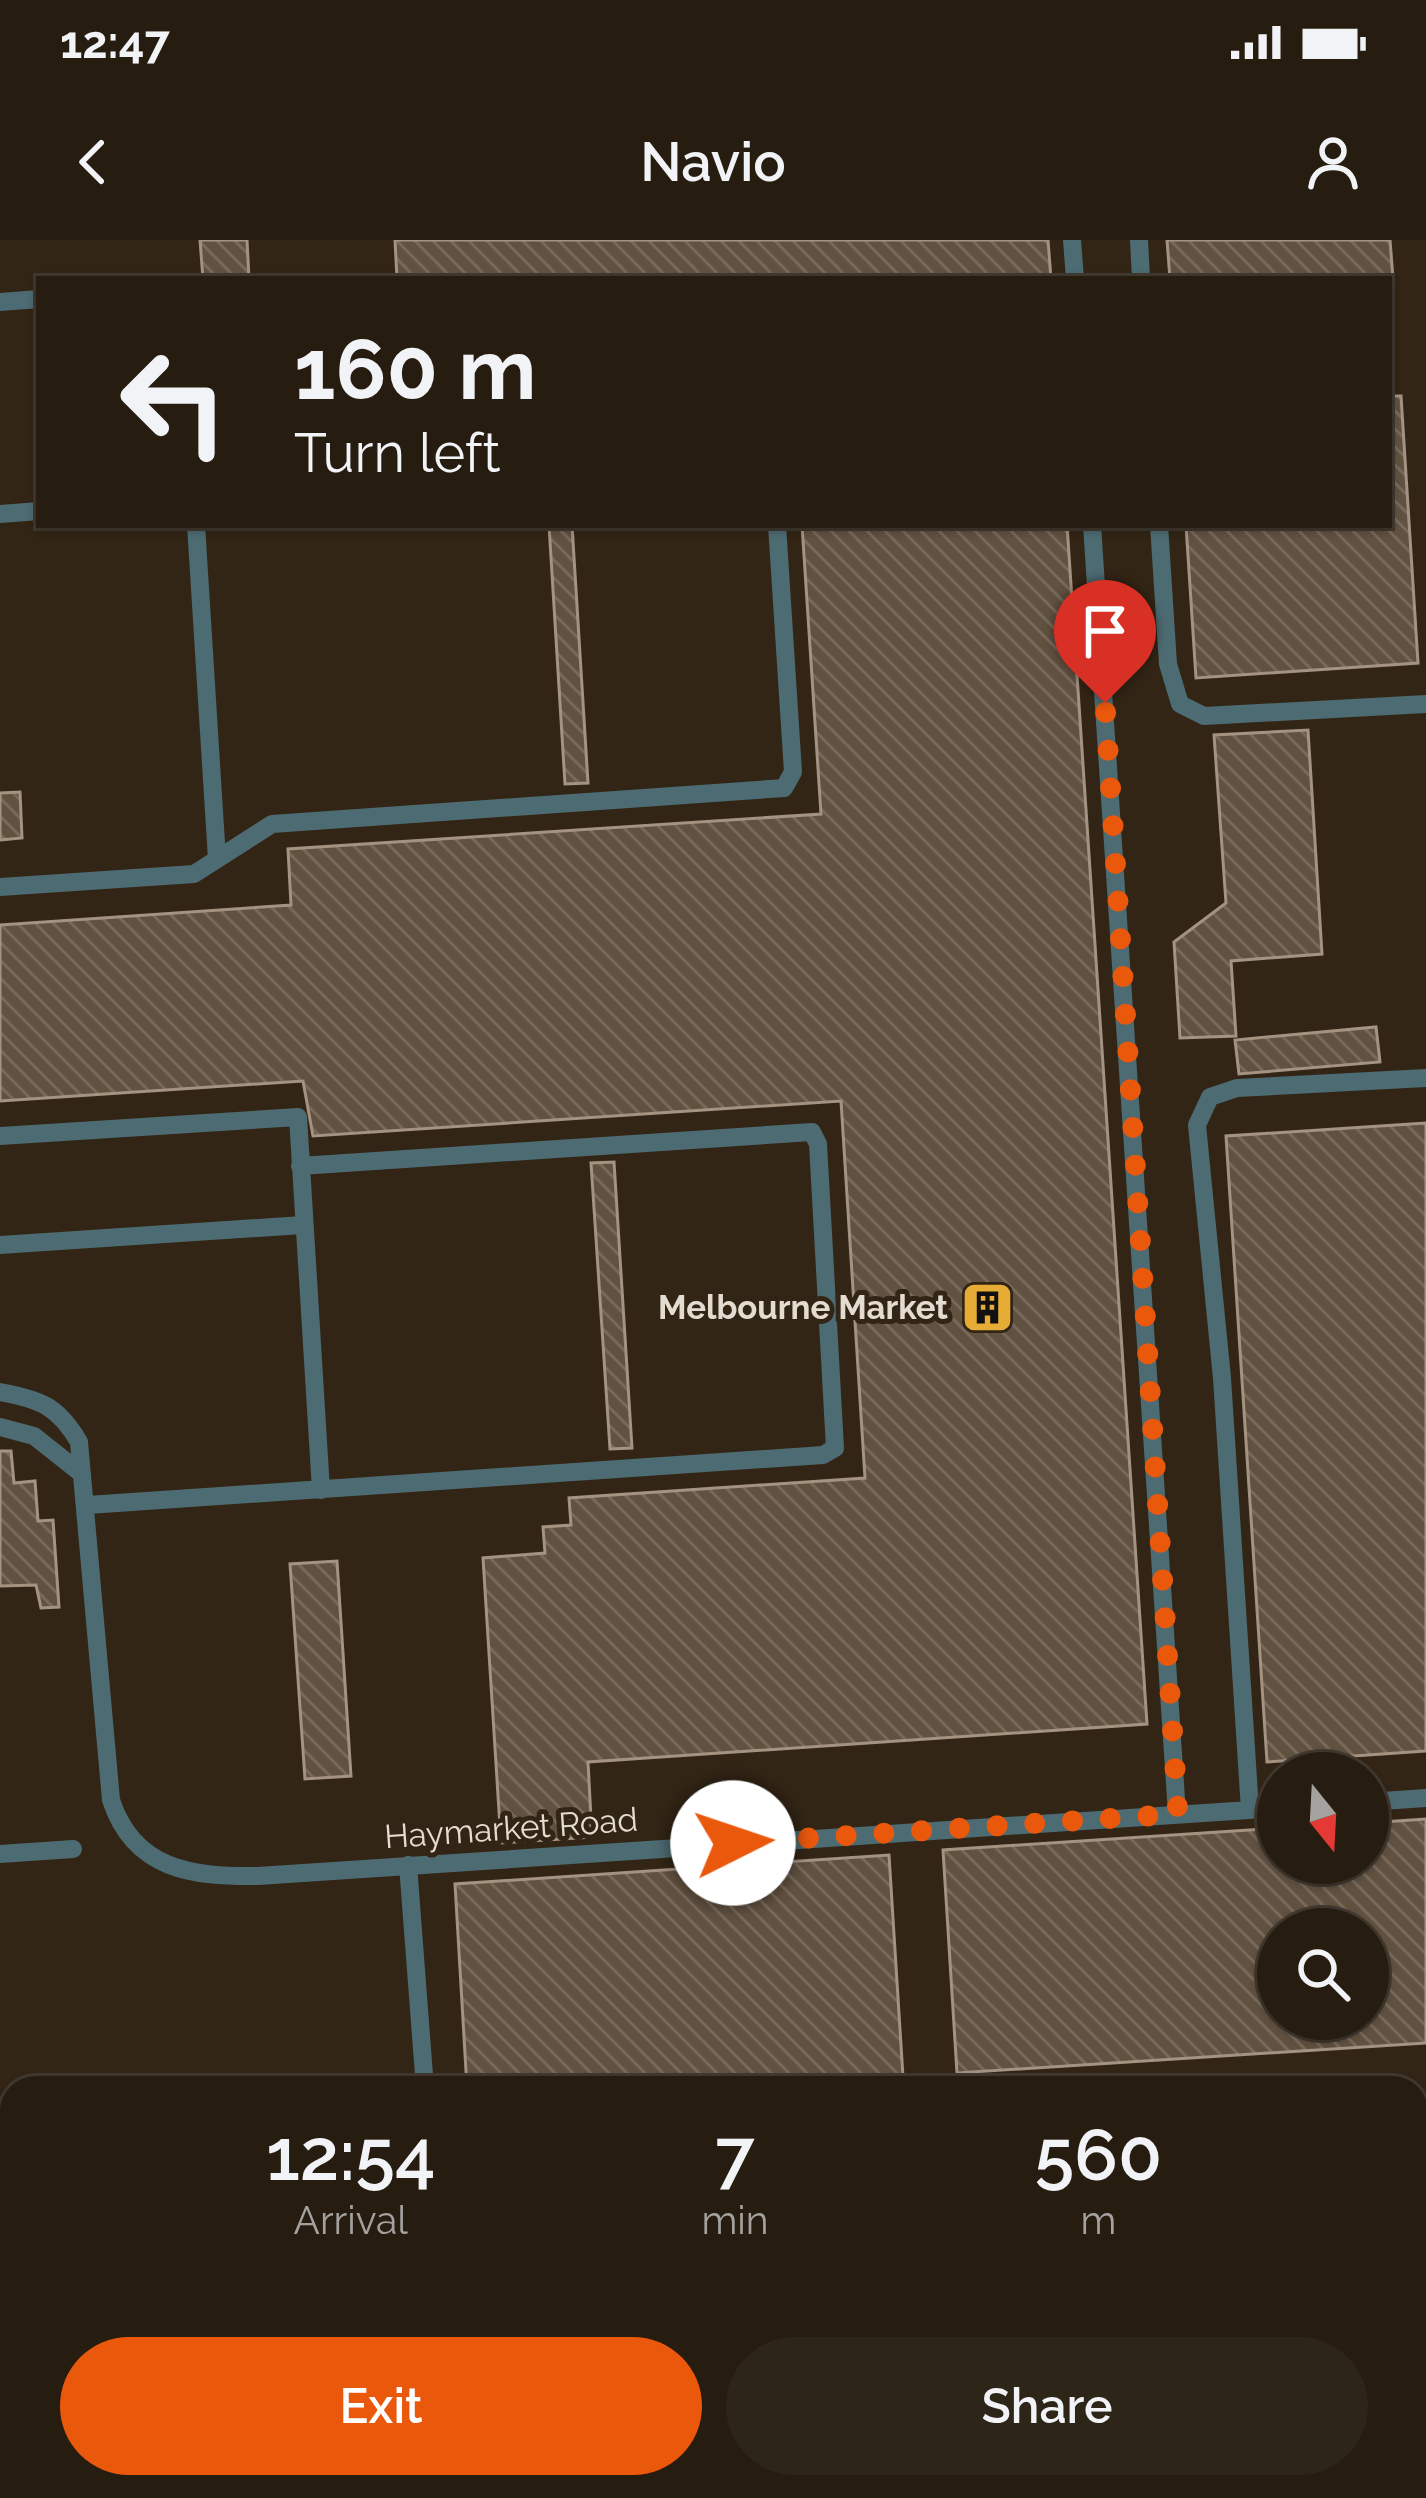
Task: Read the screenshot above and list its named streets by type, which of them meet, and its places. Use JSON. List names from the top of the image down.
{
  "streets": {
    "lane": ["Haymarket Road"]
  },
  "places": {
    "building": ["Melbourne Market"]
  },
  "north": "bottom",
  "page": {
    "status": "12:47",
    "header": "Navio",
    "turn": ["160 m", "Turn left"],
    "eta": [
      "12:54",
      "Arrival",
      "7",
      "min",
      "560",
      "m"
    ],
    "buttons": ["Exit", "Share"]
  }
}
